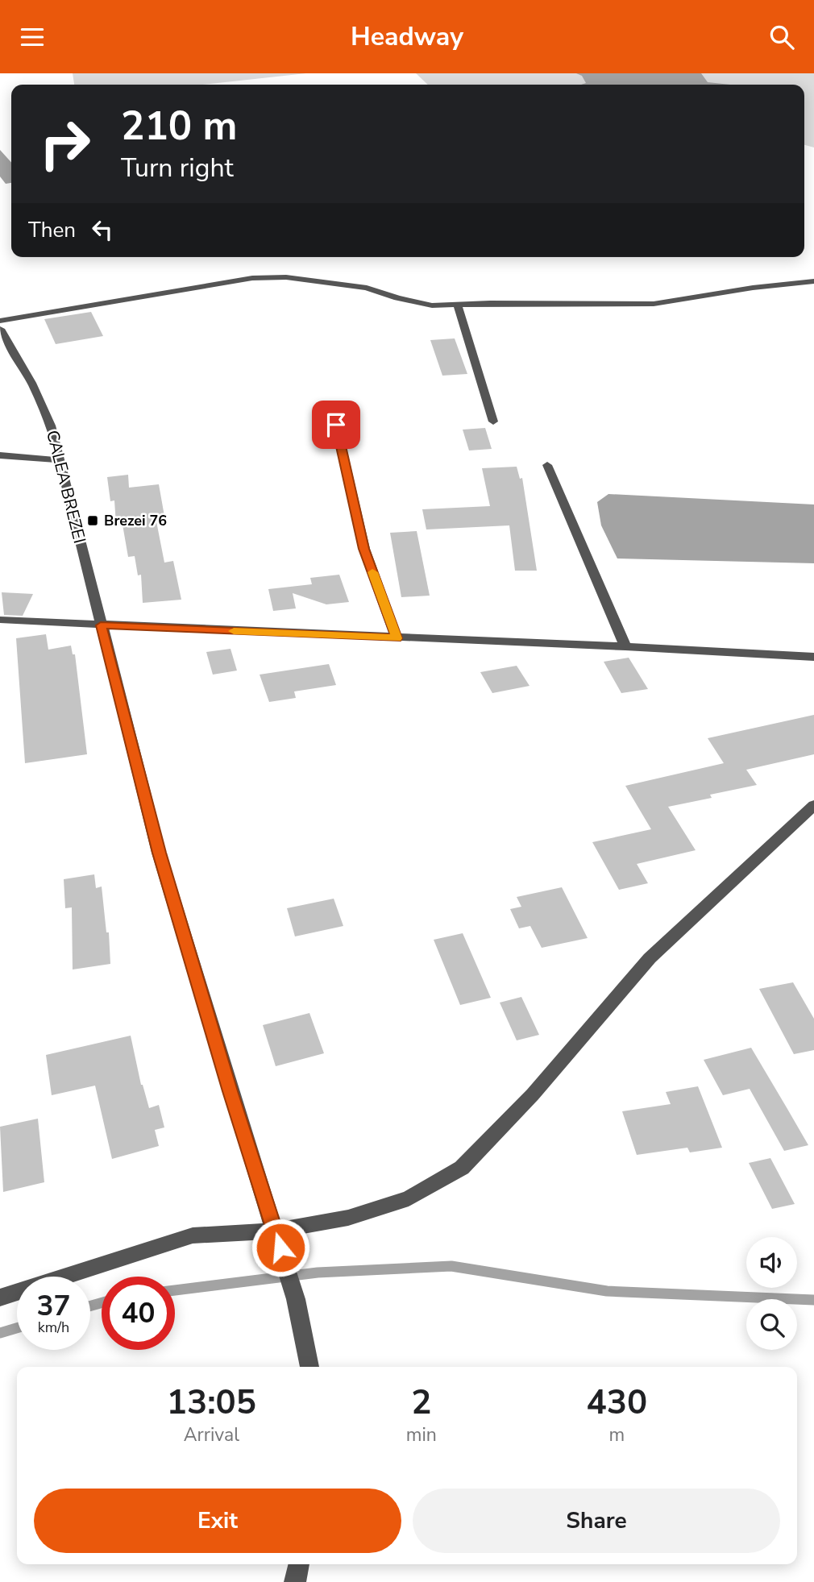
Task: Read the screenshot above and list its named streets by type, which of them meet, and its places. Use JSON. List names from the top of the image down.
{
  "streets": {
    "street": ["CALEA BREZEI"]
  },
  "places": {
    "transit": ["Brezei 76"]
  },
  "page": {
    "header": "Headway",
    "turn": ["210 m", "Turn right"],
    "then": "Then",
    "speed": "37 km/h",
    "limit": "40",
    "eta": [
      "13:05",
      "Arrival",
      "2",
      "min",
      "430",
      "m"
    ],
    "buttons": ["Exit", "Share"]
  }
}
